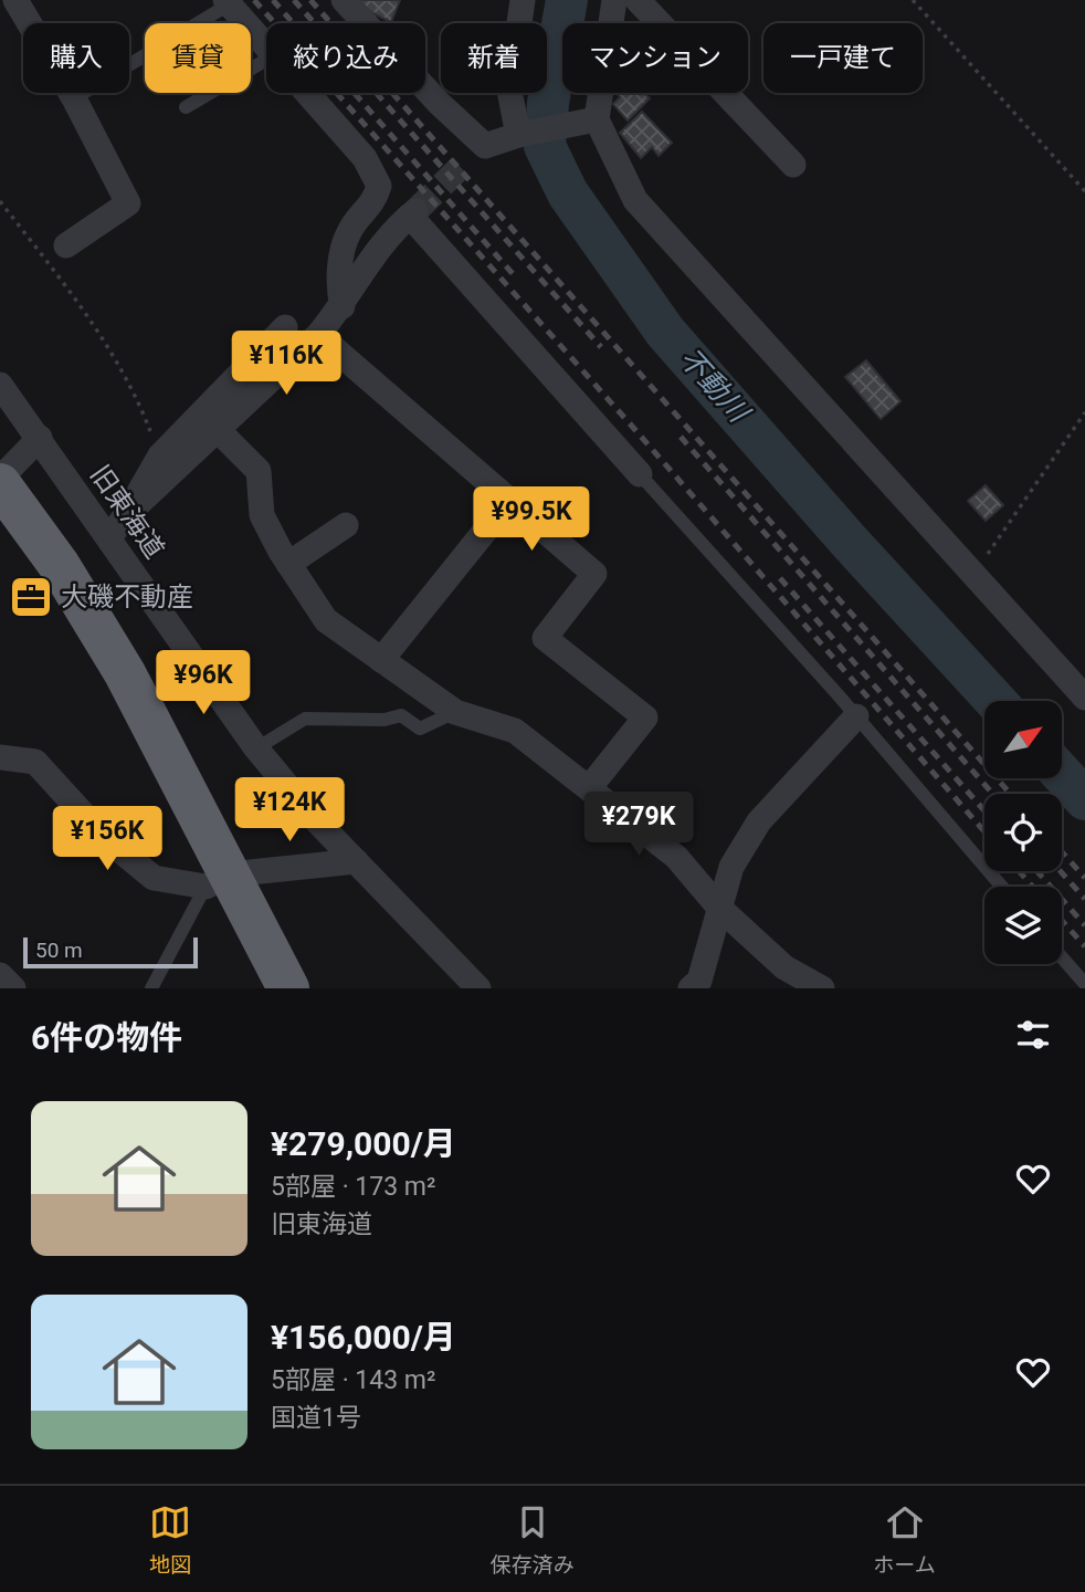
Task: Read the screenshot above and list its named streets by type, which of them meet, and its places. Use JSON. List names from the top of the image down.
{
  "streets": {
    "street": ["旧東海道"]
  },
  "water": ["不動川"],
  "places": {
    "office": ["大磯不動産"]
  },
  "scale_bar": "50 m",
  "north": "top right",
  "page": {
    "chip": [
      "購入",
      "賃貸",
      "絞り込み",
      "新着",
      "マンション",
      "一戸建て"
    ],
    "price": [
      "¥116K",
      "¥99.5K",
      "¥96K",
      "¥124K",
      "¥279K",
      "¥156K"
    ],
    "scale": "50 m",
    "heading": "6件の物件",
    "list": [
      {
        "name": "¥279,000/月",
        "note": "5部屋 · 173 m² · 旧東海道"
      },
      {
        "name": "¥156,000/月",
        "note": "5部屋 · 143 m² · 国道1号"
      }
    ],
    "tabs": ["地図", "保存済み", "ホーム"]
  }
}
